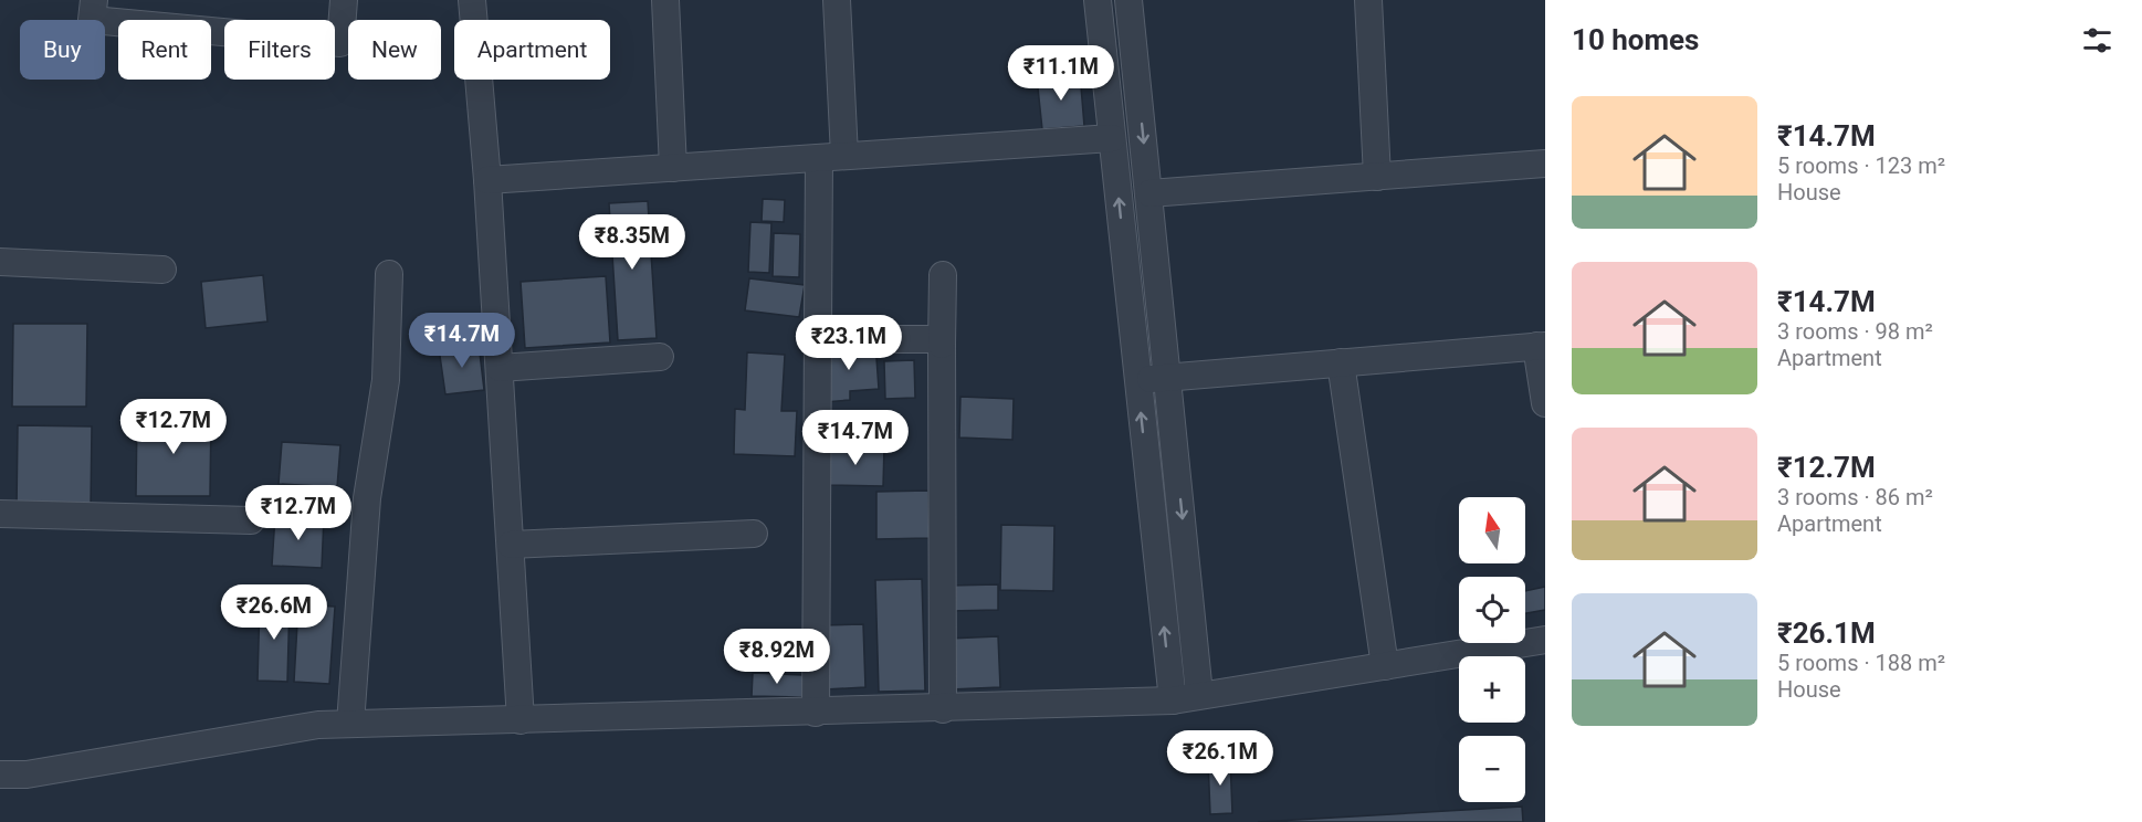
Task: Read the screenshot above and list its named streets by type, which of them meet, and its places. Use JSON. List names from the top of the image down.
{
  "north": "top",
  "page": {
    "heading": "10 homes",
    "chip": [
      "Buy",
      "Rent",
      "Filters",
      "New",
      "Apartment"
    ],
    "price": [
      "₹11.1M",
      "₹8.35M",
      "₹14.7M",
      "₹23.1M",
      "₹12.7M",
      "₹14.7M",
      "₹12.7M",
      "₹26.6M",
      "₹8.92M",
      "₹26.1M"
    ],
    "list": [
      {
        "name": "₹14.7M",
        "note": "5 rooms · 123 m² · House"
      },
      {
        "name": "₹14.7M",
        "note": "3 rooms · 98 m² · Apartment"
      },
      {
        "name": "₹12.7M",
        "note": "3 rooms · 86 m² · Apartment"
      },
      {
        "name": "₹26.1M",
        "note": "5 rooms · 188 m² · House"
      }
    ],
    "map_buttons": ["+", "−"]
  }
}
